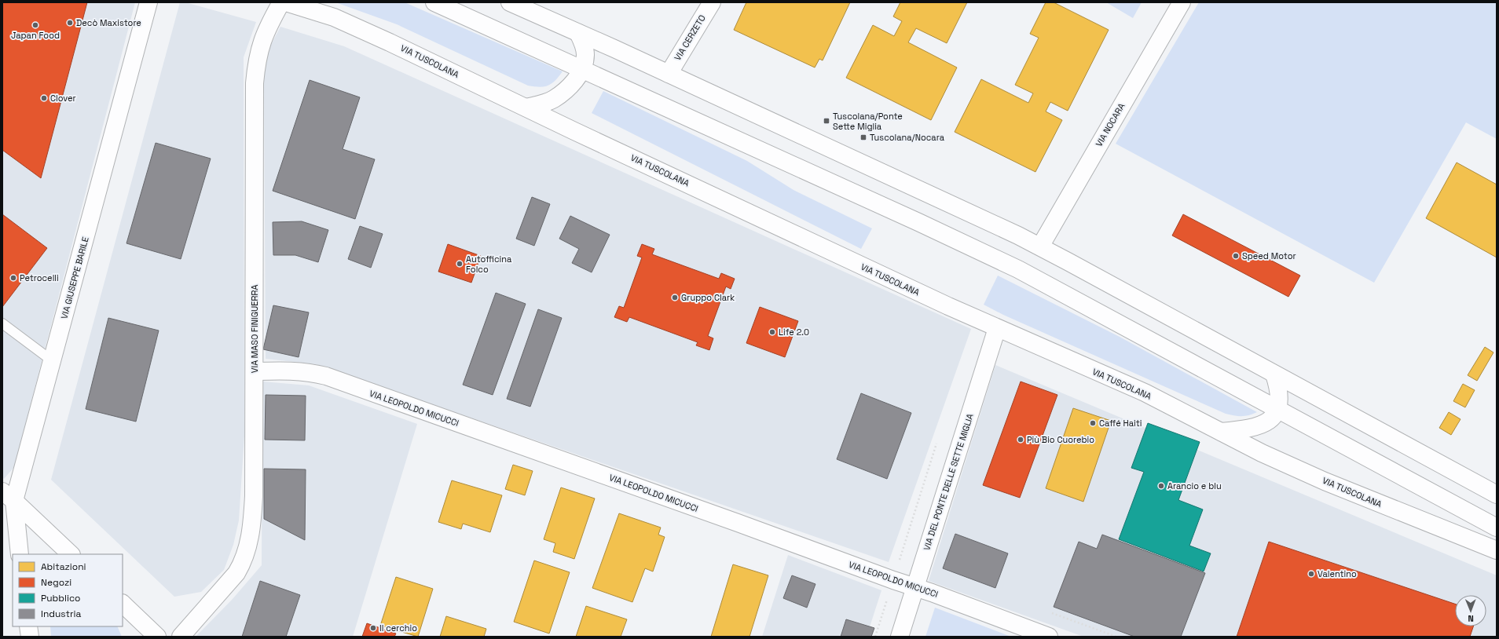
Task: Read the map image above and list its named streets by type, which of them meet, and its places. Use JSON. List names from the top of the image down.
{
  "streets": {
    "street": [
      "VIA CERZETO",
      "VIA TUSCOLANA",
      "VIA NOCARA",
      "VIA GIUSEPPE BARILE",
      "VIA MASO FINIGUERRA",
      "VIA LEOPOLDO MICUCCI",
      "VIA DEL PONTE DELLE SETTE MIGLIA"
    ]
  },
  "crossings": [
    ["VIA TUSCOLANA", "VIA DEL PONTE DELLE SETTE MIGLIA"],
    ["VIA MASO FINIGUERRA", "VIA LEOPOLDO MICUCCI"],
    ["VIA LEOPOLDO MICUCCI", "VIA DEL PONTE DELLE SETTE MIGLIA"]
  ],
  "places": {
    "other": [
      "Decò Maxistore",
      "Japan Food",
      "Clover",
      "Speed Motor",
      "Autofficina Folco",
      "Petrocelli",
      "Gruppo Clark",
      "Life 2.0",
      "Caffé Haiti",
      "Più Bio Cuorebio",
      "Arancio e blu",
      "Valentino",
      "Il cerchio"
    ],
    "transit": ["Tuscolana/Ponte Sette Miglia", "Tuscolana/Nocara"]
  },
  "legend": [
    "Abitazioni",
    "Negozi",
    "Pubblico",
    "Industria"
  ],
  "north": "bottom"
}
